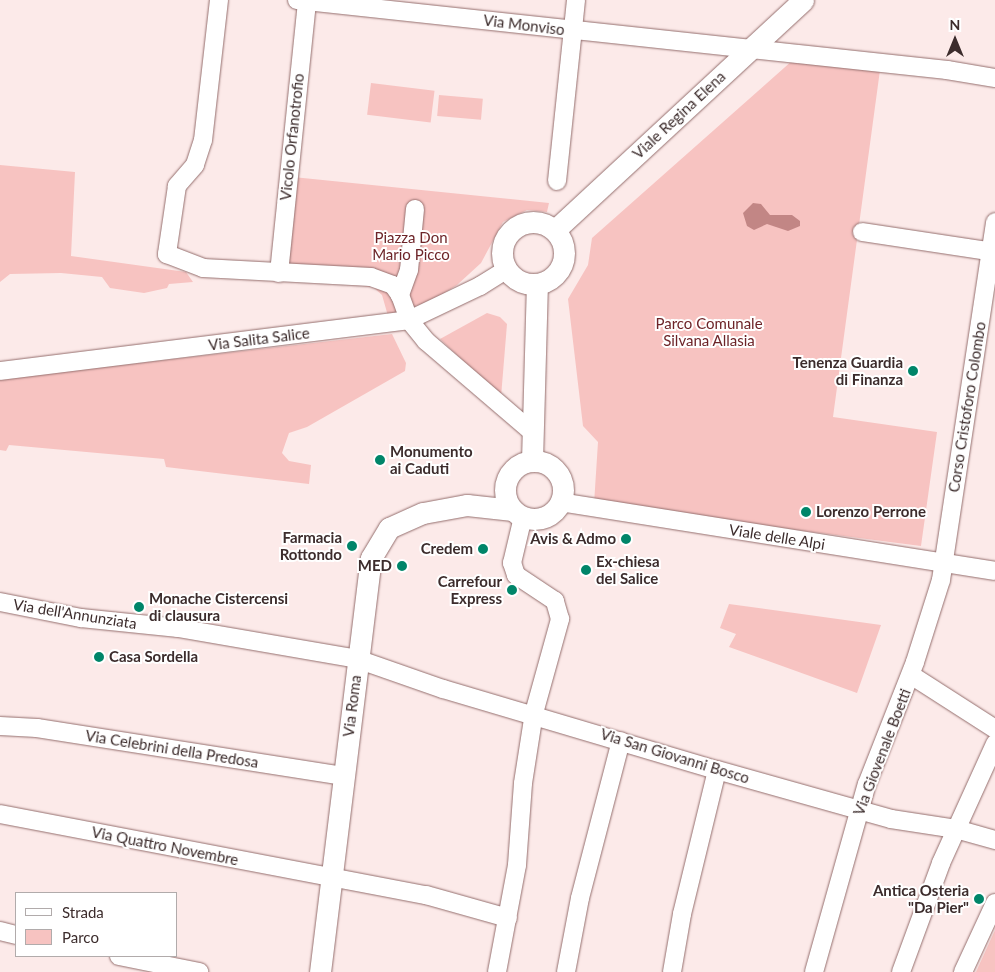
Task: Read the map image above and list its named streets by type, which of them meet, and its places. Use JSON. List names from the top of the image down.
{
  "streets": {
    "main road": ["Viale Regina Elena", "Via Roma"],
    "street": [
      "Via Monviso",
      "Vicolo Orfanotrofio",
      "Via Salita Salice",
      "Corso Cristoforo Colombo",
      "Viale delle Alpi",
      "Via dell'Annunziata",
      "Via Celebrini della Predosa",
      "Via Giovenale Boetti",
      "Via San Giovanni Bosco",
      "Via Quattro Novembre"
    ]
  },
  "crossings": [
    ["Via Monviso", "Viale Regina Elena"],
    ["Via Monviso", "Vicolo Orfanotrofio"],
    ["Viale Regina Elena", "Via Salita Salice"],
    ["Corso Cristoforo Colombo", "Viale delle Alpi"],
    ["Corso Cristoforo Colombo", "Via Giovenale Boetti"],
    ["Viale delle Alpi", "Via Roma"],
    ["Viale delle Alpi", "Via Giovenale Boetti"],
    ["Via dell'Annunziata", "Via Roma"],
    ["Via dell'Annunziata", "Via San Giovanni Bosco"],
    ["Via Roma", "Via Celebrini della Predosa"],
    ["Via Roma", "Via San Giovanni Bosco"],
    ["Via Roma", "Via Quattro Novembre"],
    ["Via Giovenale Boetti", "Via San Giovanni Bosco"]
  ],
  "parks": ["Piazza Don Mario Picco", "Parco Comunale Silvana Allasia"],
  "places": [
    "Tenenza Guardia di Finanza",
    "Monumento ai Caduti",
    "Lorenzo Perrone",
    "Avis & Admo",
    "Farmacia Rottondo",
    "Credem",
    "MED",
    "Ex-chiesa del Salice",
    "Carrefour Express",
    "Monache Cistercensi di clausura",
    "Casa Sordella",
    "Antica Osteria \"Da Pier\""
  ],
  "legend": ["Strada", "Parco"],
  "north": "top"
}
